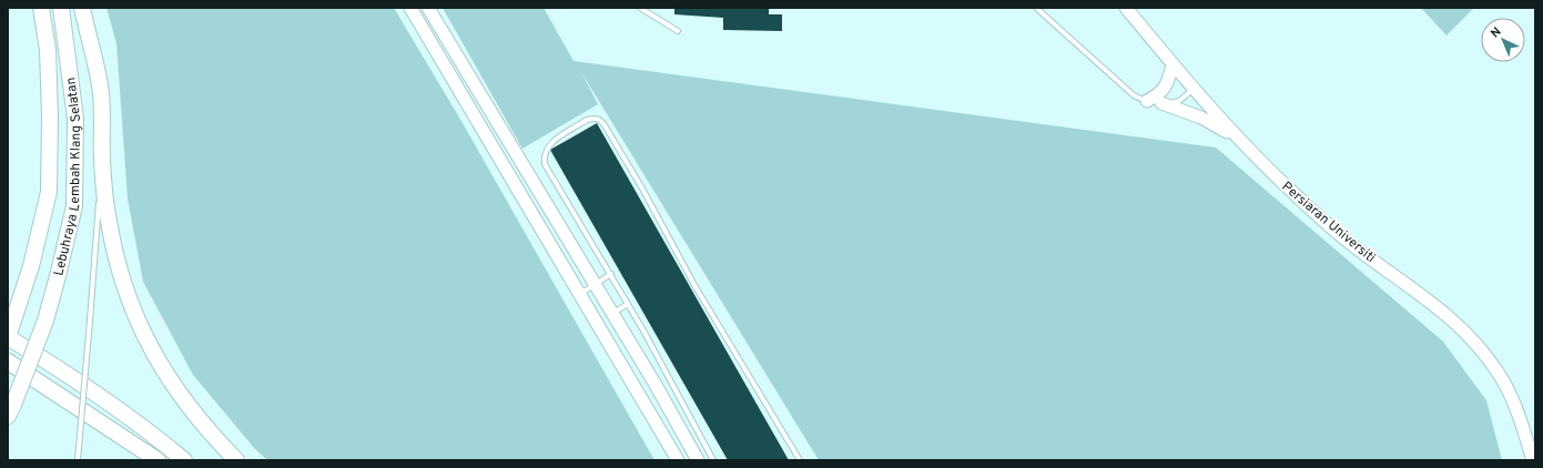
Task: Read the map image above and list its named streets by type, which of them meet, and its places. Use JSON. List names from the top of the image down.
{
  "streets": {
    "highway": ["Lebuhraya Lembah Klang Selatan"],
    "street": ["Persiaran Universiti"]
  },
  "north": "top left"
}
